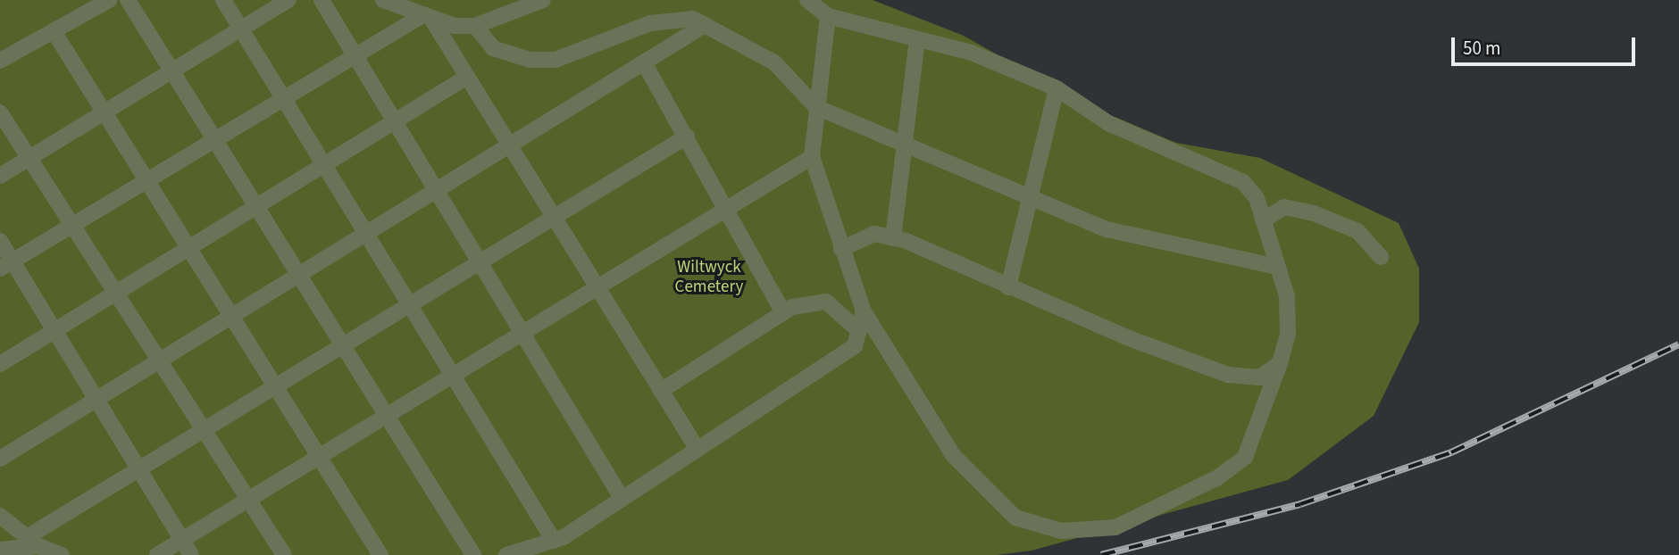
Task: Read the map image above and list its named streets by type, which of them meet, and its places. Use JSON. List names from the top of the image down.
{
  "parks": ["Wiltwyck Cemetery"],
  "scale_bar": "50 m"
}
